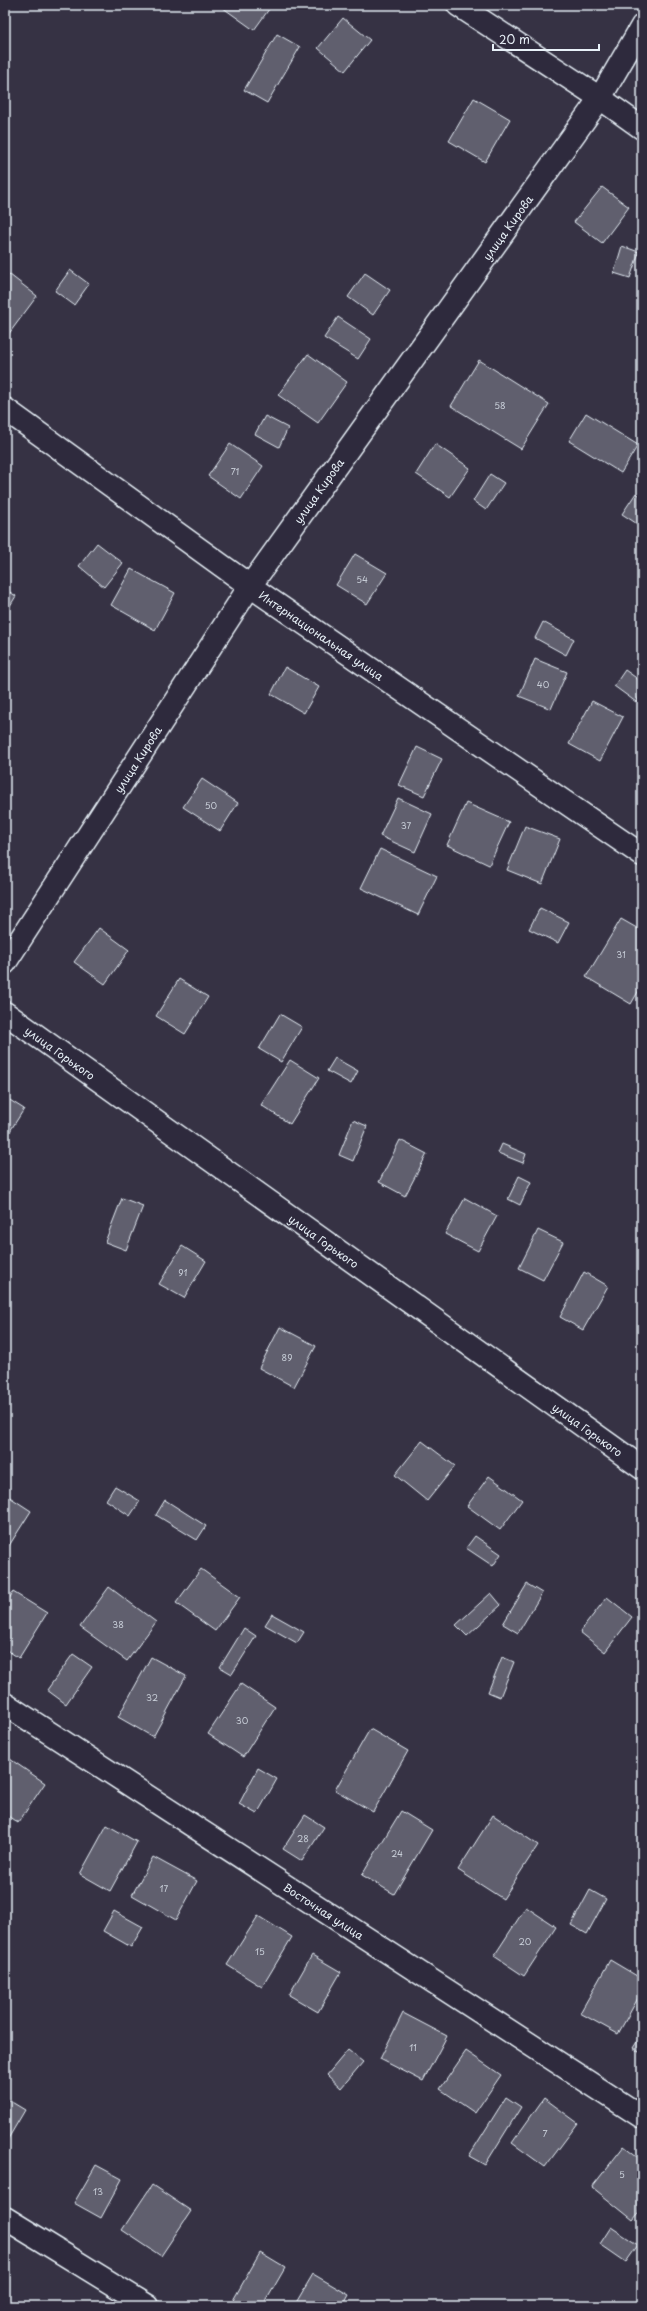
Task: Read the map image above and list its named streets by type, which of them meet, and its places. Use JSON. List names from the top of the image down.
{
  "streets": {
    "street": [
      "улица Кирова",
      "Интернациональная улица",
      "улица Горького",
      "Восточная улица"
    ]
  },
  "crossings": [
    ["улица Кирова", "Интернациональная улица"]
  ],
  "house_numbers": [
    "58",
    "71",
    "54",
    "40",
    "50",
    "37",
    "31",
    "91",
    "89",
    "38",
    "32",
    "30",
    "28",
    "24",
    "17",
    "20",
    "15",
    "11",
    "7",
    "5",
    "13"
  ],
  "scale_bar": "20 m"
}
